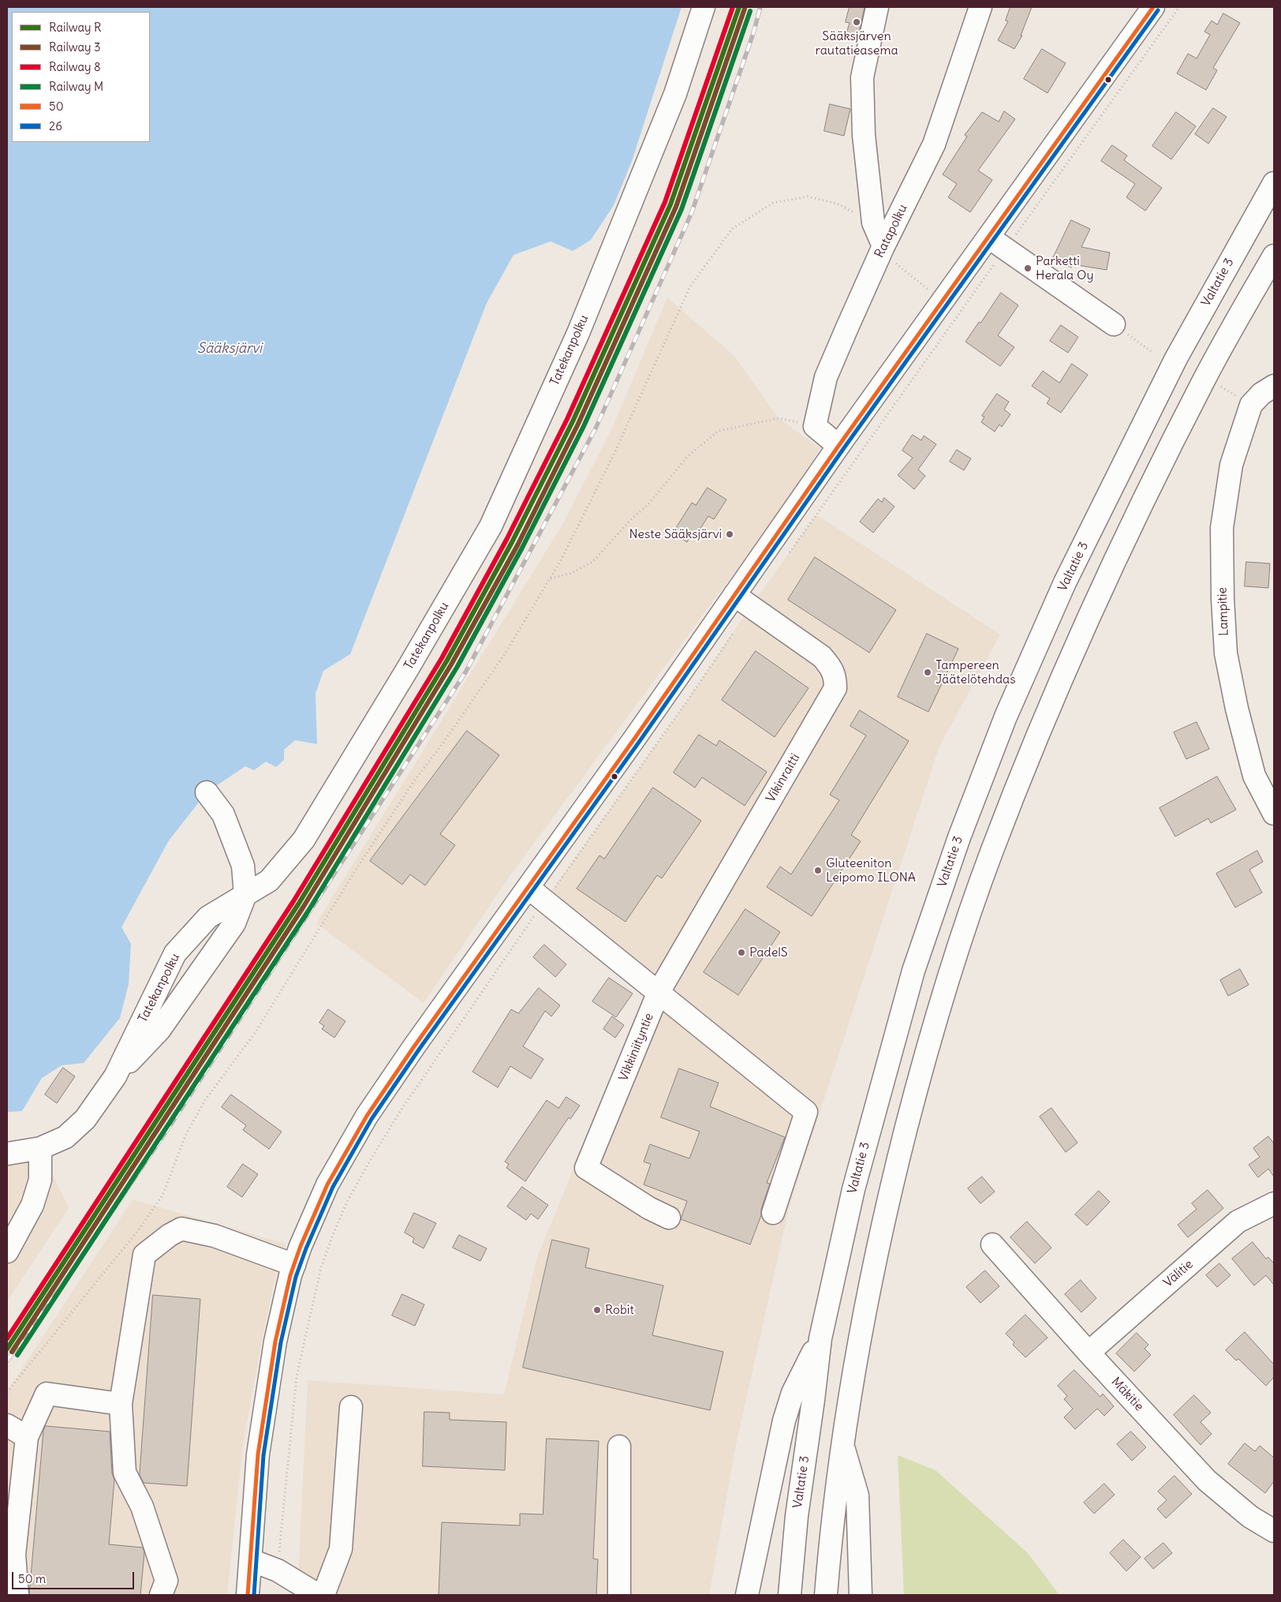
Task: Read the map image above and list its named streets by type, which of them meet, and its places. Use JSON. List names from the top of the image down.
{
  "streets": {
    "main road": [
      "Ratapolku",
      "Valtatie 3",
      "Tatekanpolku",
      "Lampitie",
      "Vikinraitti",
      "Vikkiniityntie",
      "Välitie",
      "Mäkitie"
    ]
  },
  "crossings": [
    ["Vikinraitti", "Vikkiniityntie"],
    ["Välitie", "Mäkitie"]
  ],
  "water": ["Sääksjärvi"],
  "places": [
    "Sääksjärven rautatieasema",
    "Parketti Herala Oy",
    "Neste Sääksjärvi",
    "Tampereen Jäätelötehdas",
    "Gluteeniton Leipomo ILONA",
    "PadelS",
    "Robit"
  ],
  "lines": [
    "rail line R",
    "rail line 8",
    "transit line 50",
    "rail line 3",
    "transit line 26",
    "rail line M"
  ],
  "legend": [
    "Railway R",
    "Railway 3",
    "Railway 8",
    "Railway M",
    "50",
    "26"
  ],
  "scale_bar": "50 m"
}
